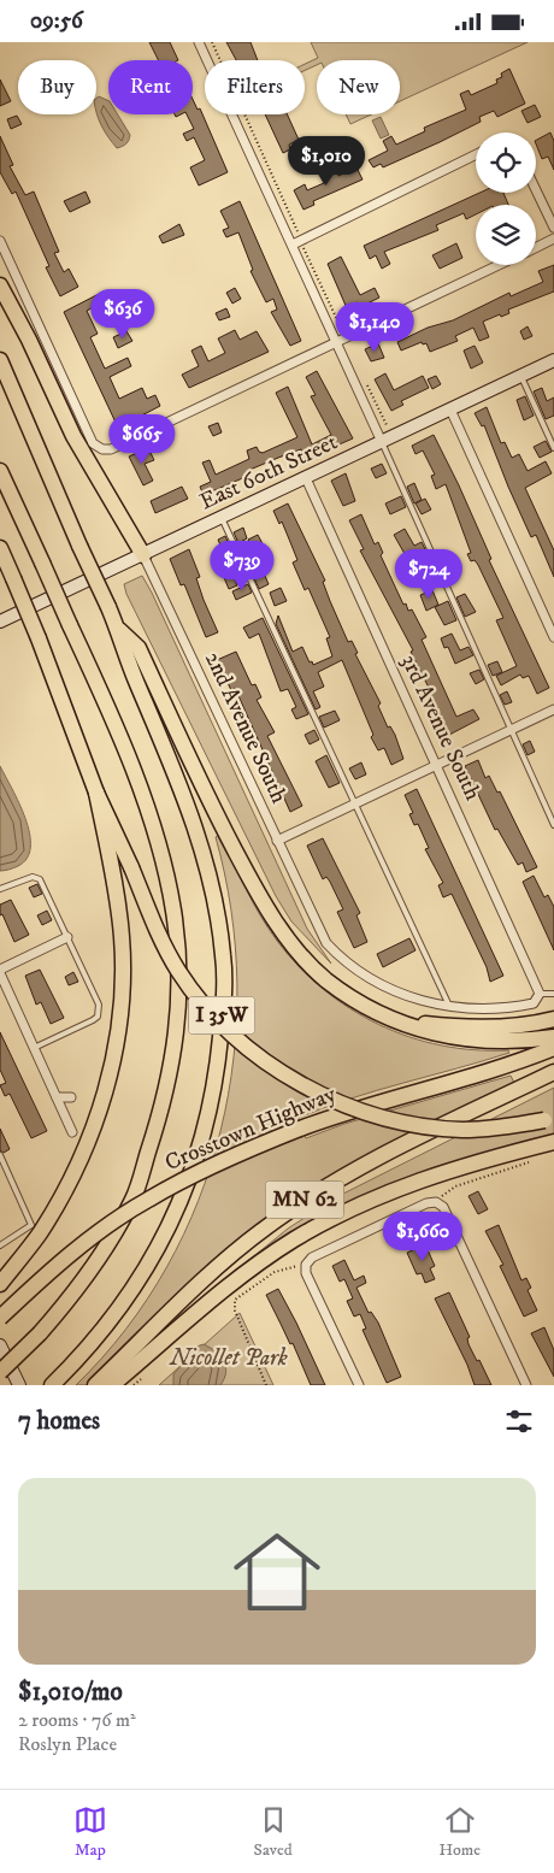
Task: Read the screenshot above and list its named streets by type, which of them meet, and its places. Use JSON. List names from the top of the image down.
{
  "streets": {
    "highway": ["I 35W", "Crosstown Highway", "MN 62"],
    "street": ["East 60th Street", "2nd Avenue South", "3rd Avenue South"]
  },
  "crossings": [
    ["East 60th Street", "2nd Avenue South"],
    ["East 60th Street", "3rd Avenue South"],
    ["2nd Avenue South", "3rd Avenue South"]
  ],
  "parks": ["Nicollet Park"],
  "page": {
    "status": "09:56",
    "chip": [
      "Buy",
      "Rent",
      "Filters",
      "New"
    ],
    "price": [
      "$1,010",
      "$636",
      "$1,140",
      "$665",
      "$739",
      "$724",
      "$1,660"
    ],
    "heading": "7 homes",
    "list": [
      {
        "name": "$1,010/mo",
        "note": "2 rooms · 76 m² · Roslyn Place"
      }
    ],
    "tabs": ["Map", "Saved", "Home"]
  }
}
